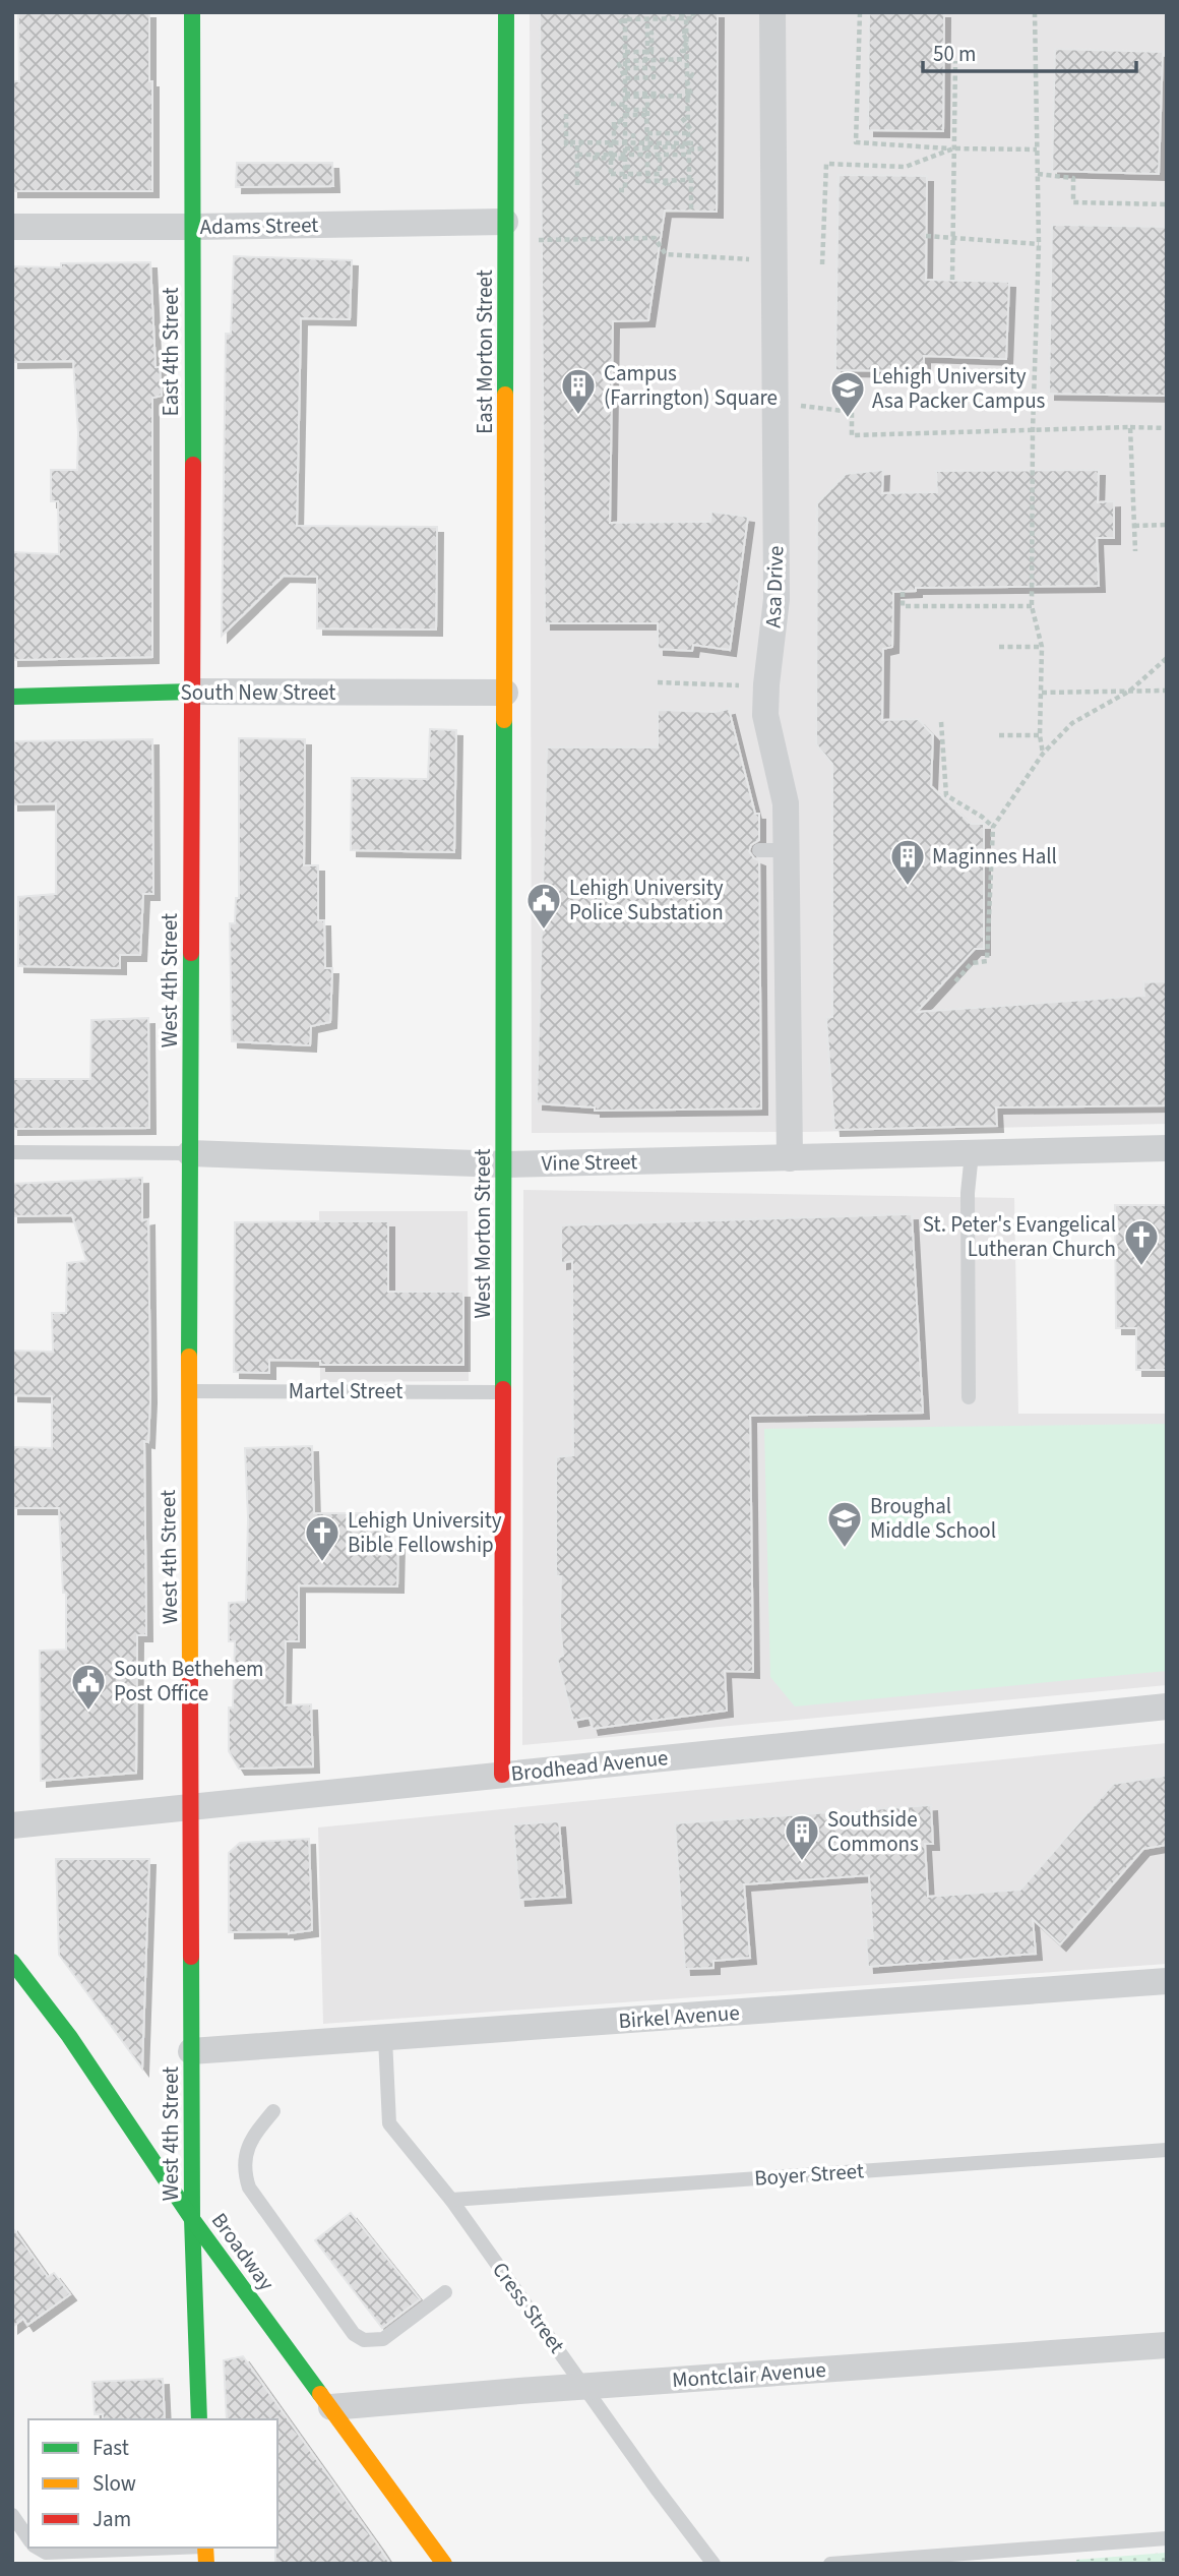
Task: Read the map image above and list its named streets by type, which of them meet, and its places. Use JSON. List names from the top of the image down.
{
  "streets": {
    "main road": [
      "East 4th Street",
      "East Morton Street",
      "South New Street",
      "West 4th Street",
      "West Morton Street",
      "Broadway"
    ],
    "street": [
      "Adams Street",
      "Asa Drive",
      "Vine Street",
      "Brodhead Avenue",
      "Birkel Avenue",
      "Montclair Avenue"
    ],
    "lane": ["Martel Street", "Boyer Street", "Cress Street"]
  },
  "crossings": [
    ["Adams Street", "East 4th Street"],
    ["Adams Street", "East Morton Street"],
    ["East 4th Street", "South New Street"],
    ["East 4th Street", "West 4th Street"],
    ["East Morton Street", "South New Street"],
    ["East Morton Street", "West Morton Street"],
    ["Asa Drive", "Vine Street"],
    ["South New Street", "West 4th Street"],
    ["South New Street", "West Morton Street"],
    ["West 4th Street", "Vine Street"],
    ["West 4th Street", "Martel Street"],
    ["West 4th Street", "Brodhead Avenue"],
    ["West 4th Street", "Birkel Avenue"],
    ["West 4th Street", "Broadway"],
    ["Vine Street", "West Morton Street"],
    ["West Morton Street", "Martel Street"],
    ["West Morton Street", "Brodhead Avenue"],
    ["Birkel Avenue", "Cress Street"],
    ["Boyer Street", "Cress Street"],
    ["Broadway", "Montclair Avenue"],
    ["Cress Street", "Montclair Avenue"]
  ],
  "places": {
    "building": ["Campus (Farrington) Square", "Maginnes Hall", "Southside Commons"],
    "school or university": ["Lehigh University Asa Packer Campus", "Broughal Middle School"],
    "public building": ["Lehigh University Police Substation", "South Bethehem Post Office"],
    "church": ["St. Peter's Evangelical Lutheran Church", "Lehigh University Bible Fellowship"]
  },
  "legend": ["Fast", "Slow", "Jam"],
  "scale_bar": "50 m"
}
